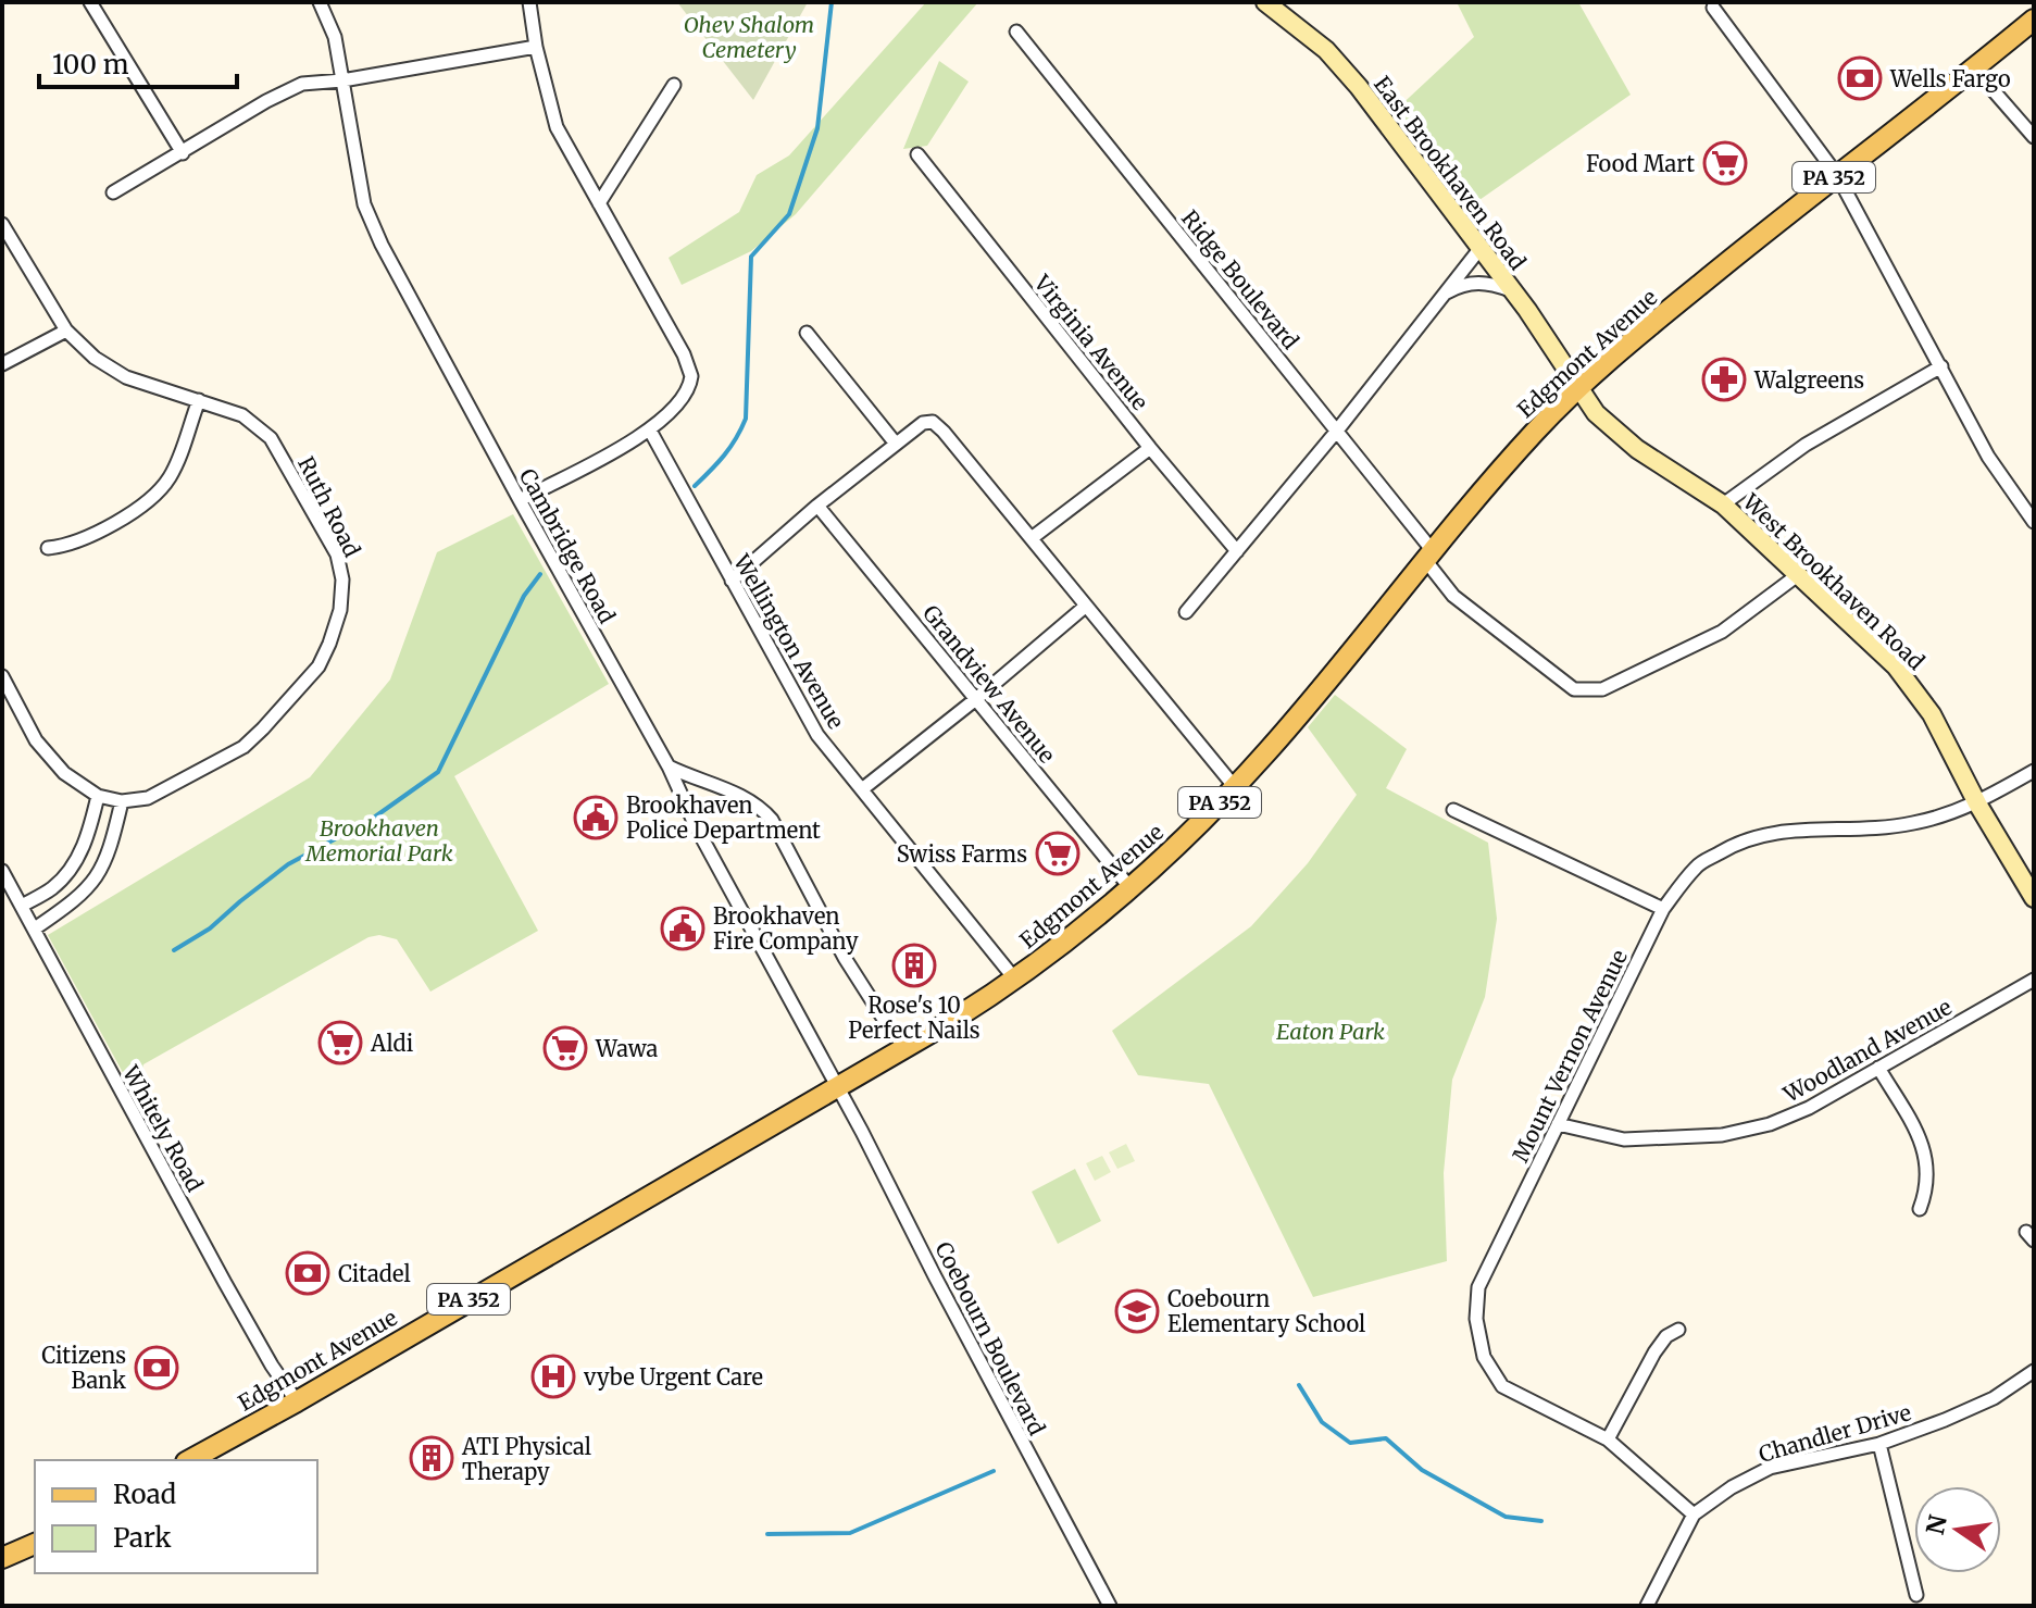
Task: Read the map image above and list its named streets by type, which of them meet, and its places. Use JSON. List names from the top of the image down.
{
  "streets": {
    "main road": ["PA 352", "Edgmont Avenue"],
    "street": [
      "East Brookhaven Road",
      "Ridge Boulevard",
      "Virginia Avenue",
      "Ruth Road",
      "Cambridge Road",
      "West Brookhaven Road",
      "Wellington Avenue",
      "Grandview Avenue",
      "Woodland Avenue",
      "Mount Vernon Avenue",
      "Whitely Road",
      "Coebourn Boulevard",
      "Chandler Drive"
    ]
  },
  "crossings": [
    ["East Brookhaven Road", "Edgmont Avenue"],
    ["East Brookhaven Road", "West Brookhaven Road"],
    ["Ridge Boulevard", "Edgmont Avenue"],
    ["Ridge Boulevard", "West Brookhaven Road"],
    ["Edgmont Avenue", "Cambridge Road"],
    ["Edgmont Avenue", "West Brookhaven Road"],
    ["Edgmont Avenue", "Wellington Avenue"],
    ["Edgmont Avenue", "Grandview Avenue"],
    ["Edgmont Avenue", "Whitely Road"],
    ["Edgmont Avenue", "Coebourn Boulevard"],
    ["Cambridge Road", "Coebourn Boulevard"],
    ["West Brookhaven Road", "Mount Vernon Avenue"],
    ["Woodland Avenue", "Mount Vernon Avenue"],
    ["Mount Vernon Avenue", "Chandler Drive"]
  ],
  "parks": ["Ohev Shalom Cemetery", "Brookhaven Memorial Park", "Eaton Park"],
  "places": {
    "bank": ["Wells Fargo", "Citadel", "Citizens Bank"],
    "supermarket": [
      "Food Mart",
      "Swiss Farms",
      "Aldi",
      "Wawa"
    ],
    "pharmacy": ["Walgreens"],
    "public building": ["Brookhaven Police Department", "Brookhaven Fire Company"],
    "building": ["Rose's 10 Perfect Nails", "ATI Physical Therapy"],
    "school or university": ["Coebourn Elementary School"],
    "hospital": ["vybe Urgent Care"]
  },
  "legend": ["Road", "Park"],
  "scale_bar": "100 m",
  "north": "left"
}
